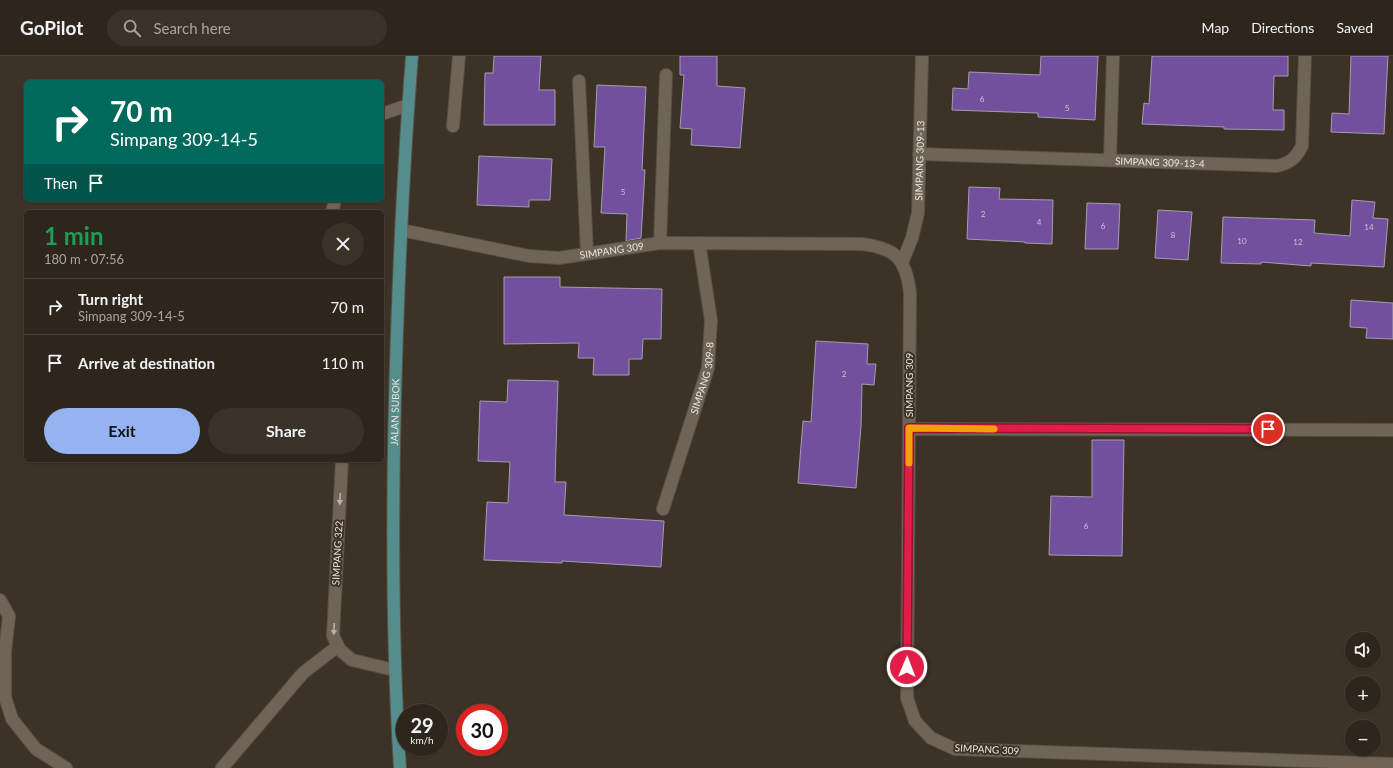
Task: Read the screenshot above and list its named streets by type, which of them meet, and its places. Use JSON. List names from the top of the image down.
{
  "streets": {
    "main road": ["JALAN SUBOK"],
    "street": [
      "SIMPANG 309-13",
      "SIMPANG 309-13-4",
      "SIMPANG 309",
      "SIMPANG 309-8",
      "SIMPANG 322"
    ]
  },
  "crossings": [
    ["SIMPANG 309-13", "SIMPANG 309-13-4"],
    ["SIMPANG 309-13", "SIMPANG 309"],
    ["SIMPANG 309", "SIMPANG 309-8"],
    ["SIMPANG 309", "JALAN SUBOK"]
  ],
  "one_way": ["SIMPANG 322"],
  "house_numbers": [
    "6",
    "5",
    "5",
    "2",
    "4",
    "6",
    "14",
    "8",
    "10",
    "12",
    "2",
    "6"
  ],
  "page": {
    "header": "GoPilot",
    "search": "Search here",
    "nav": ["Map", "Directions", "Saved"],
    "turn": ["70 m", "Simpang 309-14-5"],
    "then": "Then",
    "heading": ["1 min", "180 m · 07:56"],
    "list": [
      {
        "name": "Turn right",
        "note": "Simpang 309-14-5",
        "value": "70 m"
      },
      {
        "name": "Arrive at destination",
        "value": "110 m"
      }
    ],
    "buttons": ["Exit", "Share"],
    "map_buttons": ["+", "−"],
    "speed": "29 km/h",
    "limit": "30"
  }
}
